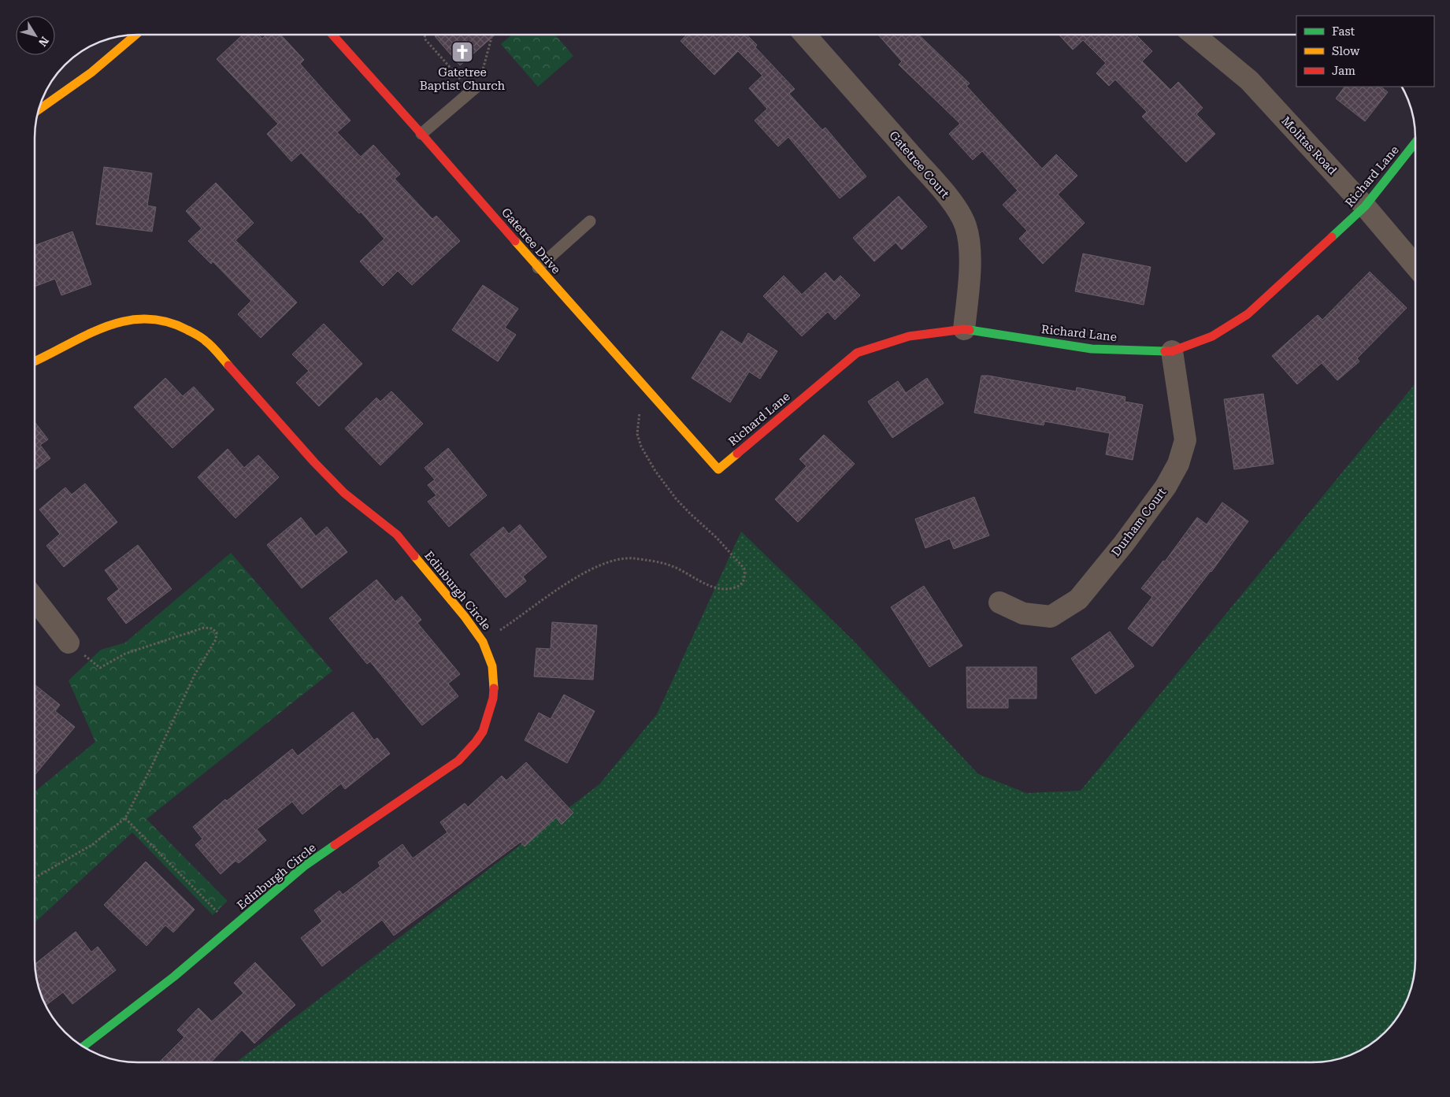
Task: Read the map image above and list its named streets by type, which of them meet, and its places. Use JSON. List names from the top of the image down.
{
  "streets": {
    "street": [
      "Molitas Road",
      "Gatetree Court",
      "Richard Lane",
      "Gatetree Drive",
      "Durham Court",
      "Edinburgh Circle"
    ]
  },
  "crossings": [
    ["Molitas Road", "Richard Lane"],
    ["Gatetree Court", "Richard Lane"],
    ["Richard Lane", "Gatetree Drive"],
    ["Richard Lane", "Durham Court"]
  ],
  "places": {
    "church": ["Gatetree Baptist Church"]
  },
  "legend": ["Fast", "Slow", "Jam"],
  "north": "bottom right"
}
